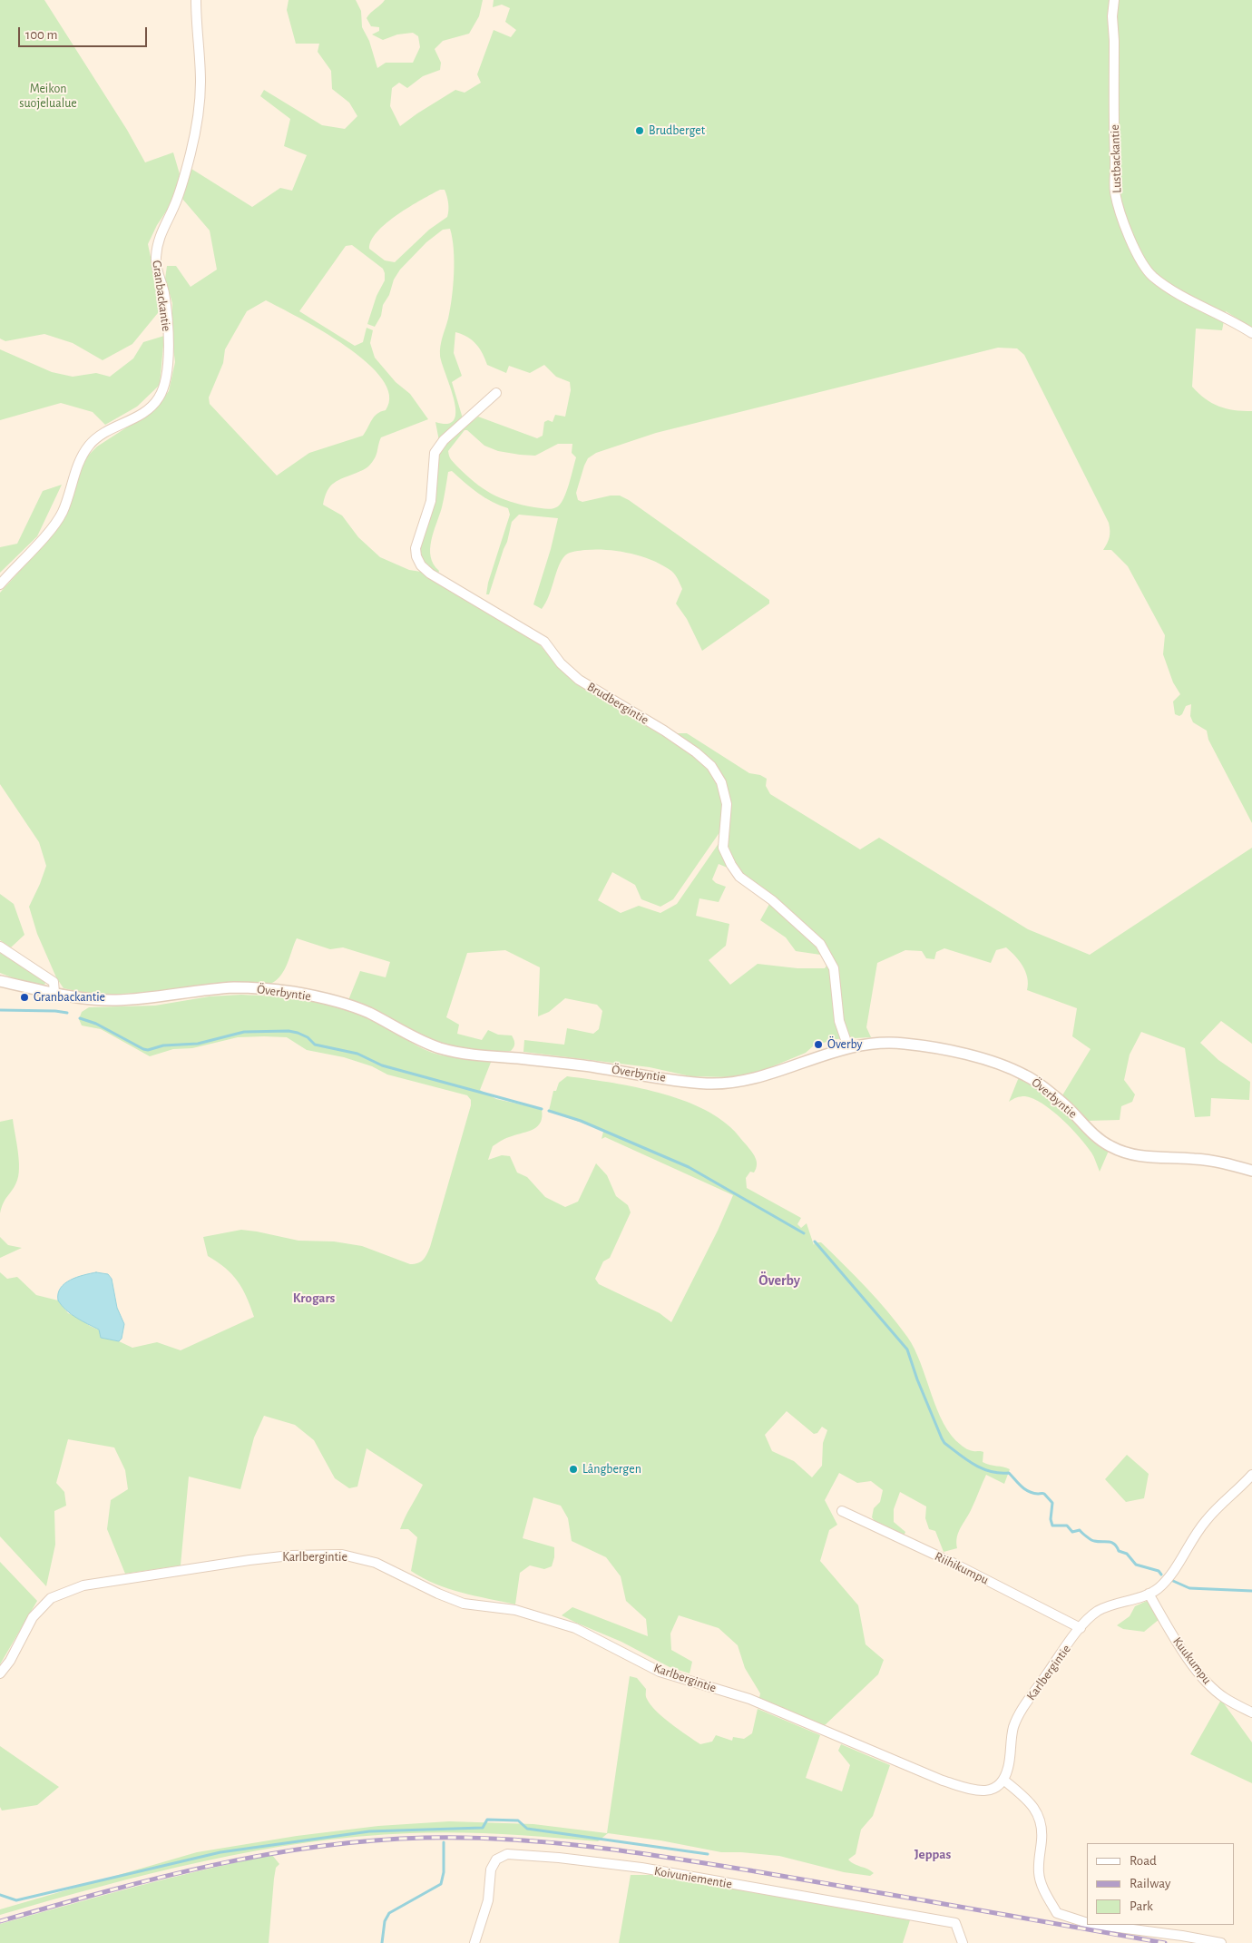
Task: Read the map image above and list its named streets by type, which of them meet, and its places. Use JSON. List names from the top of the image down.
{
  "streets": {
    "street": [
      "Lustbackantie",
      "Granbackantie",
      "Brudbergintie",
      "Överbyntie",
      "Karlbergintie",
      "Riihikumpu",
      "Kuukumpu",
      "Koivuniementie"
    ]
  },
  "crossings": [
    ["Brudbergintie", "Överbyntie"],
    ["Karlbergintie", "Riihikumpu"],
    ["Karlbergintie", "Kuukumpu"]
  ],
  "districts": ["Överby", "Krogars", "Jeppas"],
  "parks": ["Meikon suojelualue"],
  "places": [
    "Brudberget",
    "Granbackantie",
    "Överby",
    "Långbergen"
  ],
  "legend": ["Road", "Railway", "Park"],
  "scale_bar": "100 m"
}
